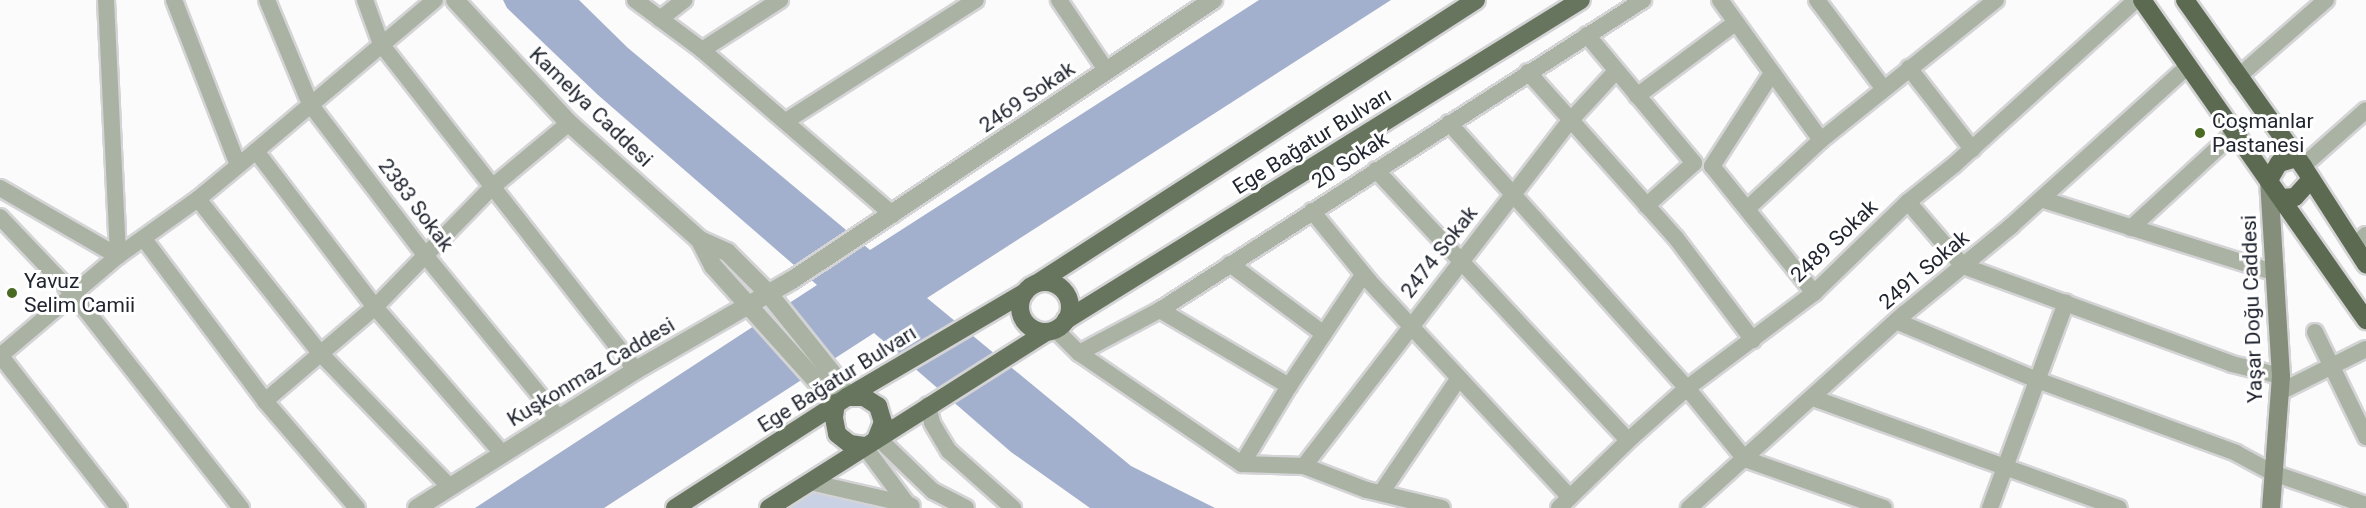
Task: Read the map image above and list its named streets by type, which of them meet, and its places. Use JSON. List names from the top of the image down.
{
  "streets": {
    "main road": ["Ege Bağatur Bulvarı", "Yaşar Doğu Caddesi"],
    "street": [
      "2469 Sokak",
      "Kamelya Caddesi",
      "20 Sokak",
      "2383 Sokak",
      "2489 Sokak",
      "2474 Sokak",
      "2491 Sokak",
      "Kuşkonmaz Caddesi"
    ]
  },
  "crossings": [
    ["2469 Sokak", "Kuşkonmaz Caddesi"],
    ["Kamelya Caddesi", "Ege Bağatur Bulvarı"],
    ["Kamelya Caddesi", "Kuşkonmaz Caddesi"],
    ["2383 Sokak", "Kuşkonmaz Caddesi"]
  ],
  "places": ["Coşmanlar Pastanesi", "Yavuz Selim Camii"]
}
